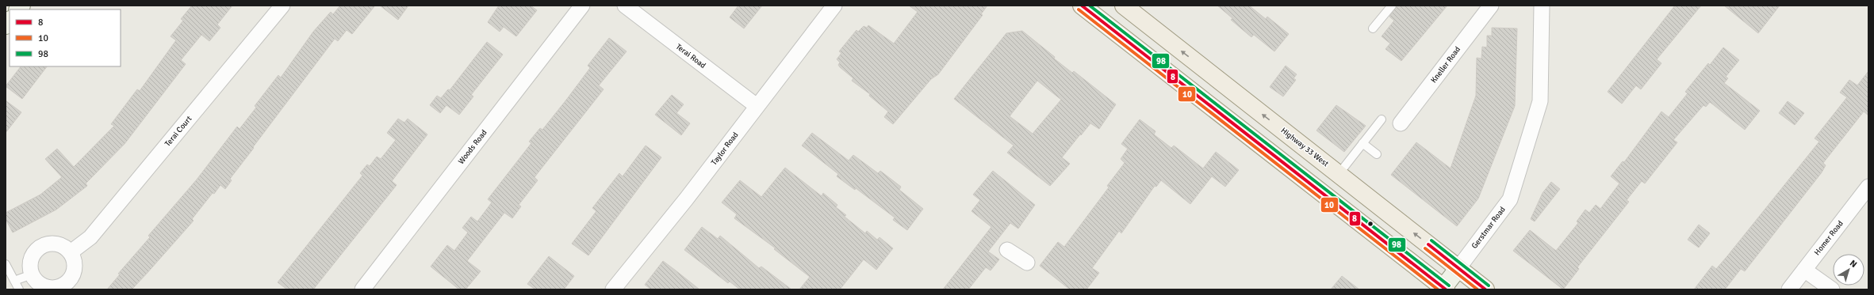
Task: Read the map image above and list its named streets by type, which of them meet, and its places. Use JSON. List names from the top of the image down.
{
  "streets": {
    "main road": ["Highway 33 West"],
    "street": [
      "Terai Road",
      "Kneller Road",
      "Terai Court",
      "Woods Road",
      "Taylor Road",
      "Gerstmar Road",
      "Homer Road"
    ]
  },
  "crossings": [
    ["Terai Road", "Taylor Road"],
    ["Highway 33 West", "Gerstmar Road"]
  ],
  "lines": ["transit line 8", "transit line 98", "transit line 10"],
  "legend": ["8", "10", "98"],
  "north": "top right"
}
